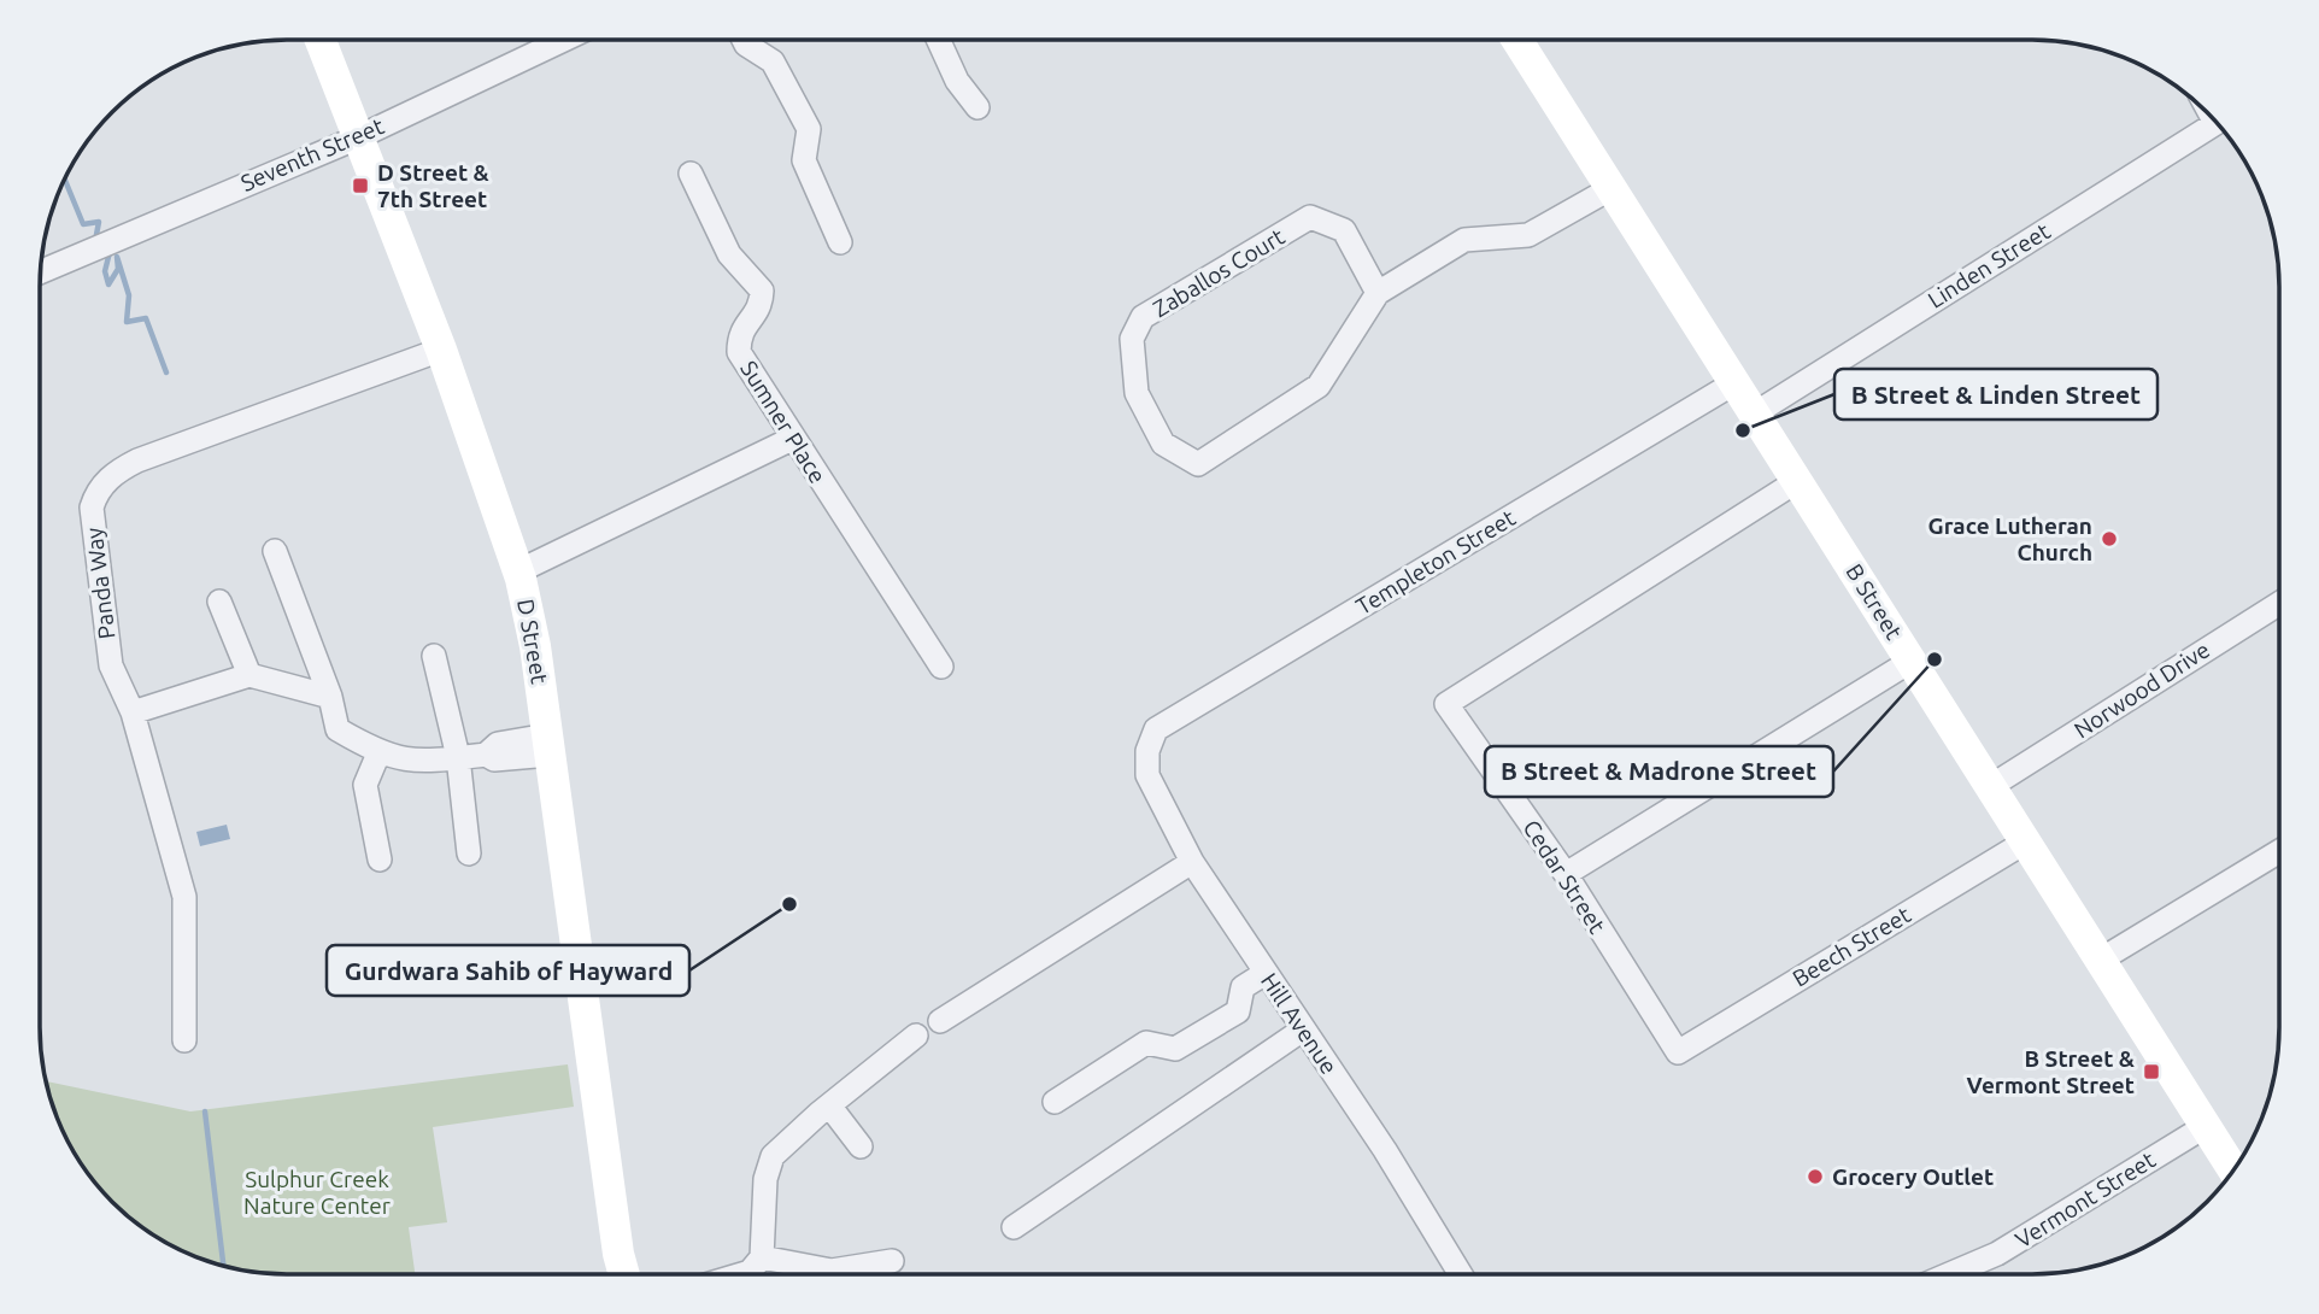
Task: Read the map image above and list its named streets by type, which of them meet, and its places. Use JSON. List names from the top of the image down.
{
  "streets": {
    "street": [
      "Seventh Street",
      "Linden Street",
      "Zaballos Court",
      "Sumner Place",
      "Templeton Street",
      "Panda Way",
      "B Street",
      "D Street",
      "Norwood Drive",
      "Cedar Street",
      "Beech Street",
      "Hill Avenue",
      "Vermont Street"
    ]
  },
  "crossings": [
    ["Seventh Street", "D Street"],
    ["Linden Street", "B Street"],
    ["Zaballos Court", "B Street"],
    ["Templeton Street", "B Street"],
    ["Templeton Street", "Hill Avenue"],
    ["Panda Way", "D Street"],
    ["B Street", "Norwood Drive"],
    ["B Street", "Cedar Street"],
    ["B Street", "Beech Street"],
    ["B Street", "Vermont Street"],
    ["Cedar Street", "Beech Street"]
  ],
  "parks": ["Sulphur Creek Nature Center"],
  "places": {
    "transit": ["D Street & 7th Street", "B Street & Vermont Street"],
    "other": [
      "B Street & Linden Street",
      "Grace Lutheran Church",
      "B Street & Madrone Street",
      "Gurdwara Sahib of Hayward",
      "Grocery Outlet"
    ]
  }
}
